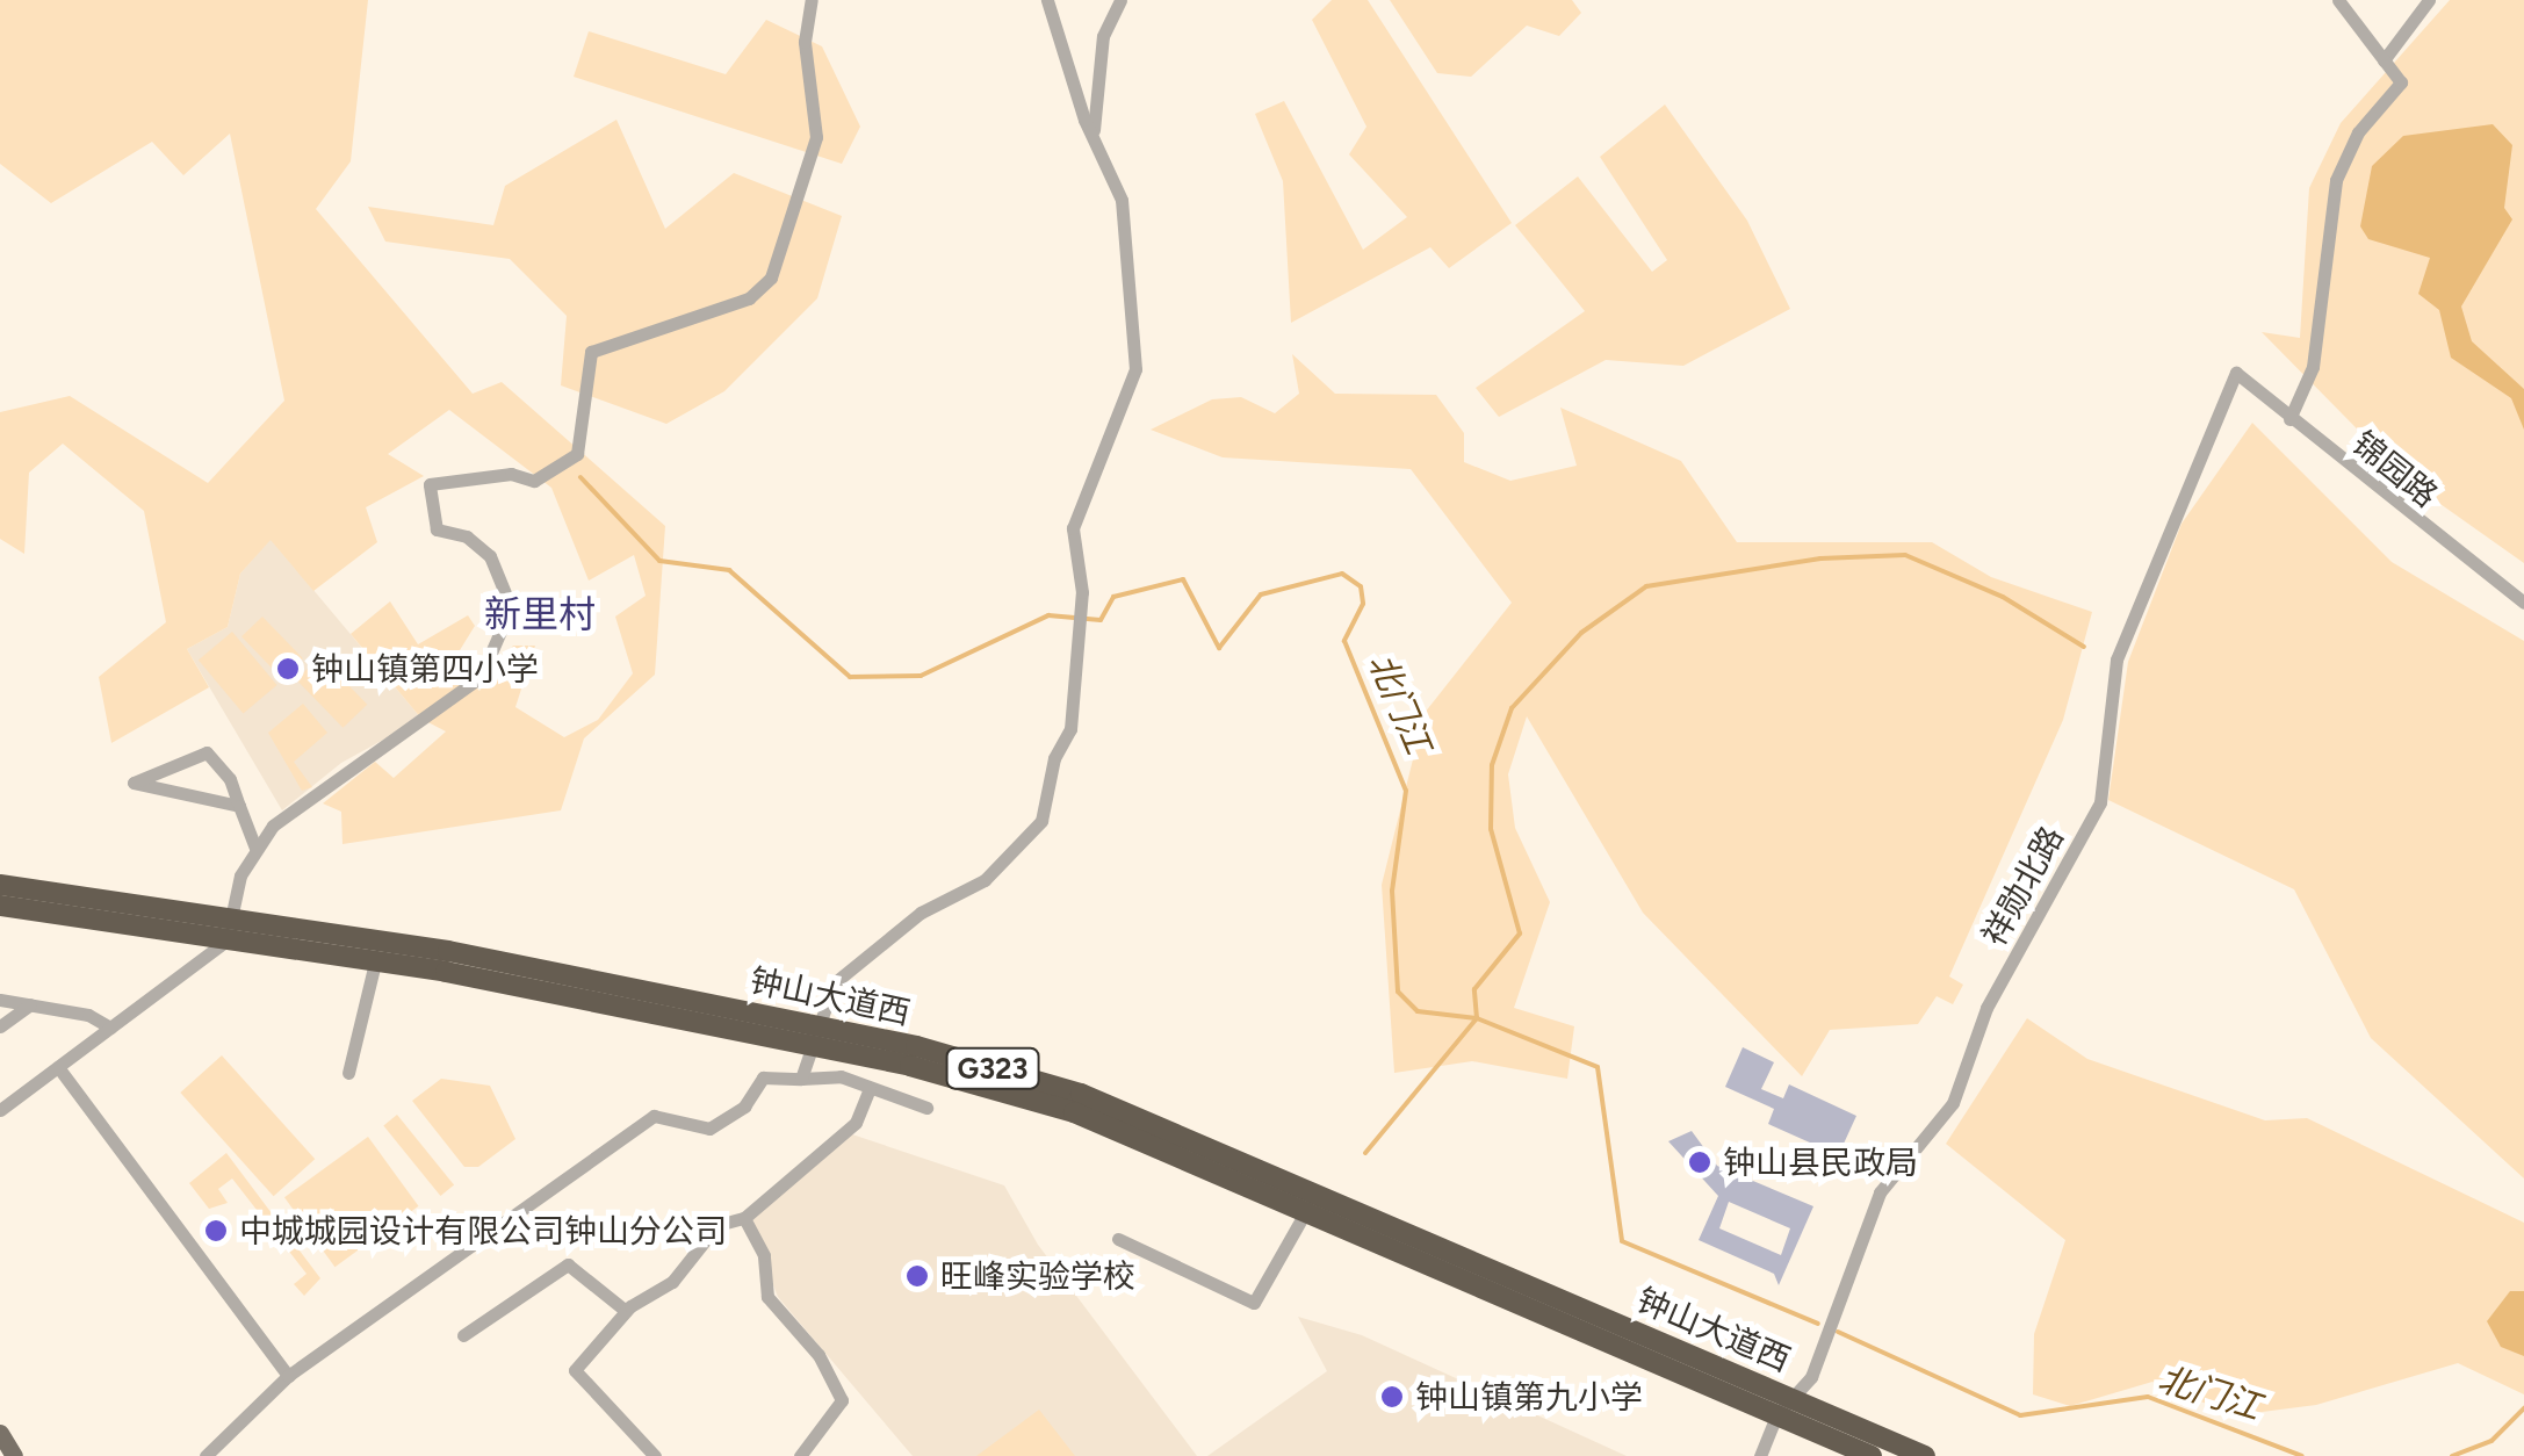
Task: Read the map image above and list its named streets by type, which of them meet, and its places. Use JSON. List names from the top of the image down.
{
  "streets": {
    "highway": ["钟山大道西", "G323"],
    "street": ["锦园路", "祥勋北路"]
  },
  "crossings": [
    ["锦园路", "祥勋北路"],
    ["祥勋北路", "钟山大道西"]
  ],
  "districts": ["新里村"],
  "water": ["北门江"],
  "places": [
    "钟山镇第四小学",
    "钟山县民政局",
    "中城城园设计有限公司钟山分公司",
    "旺峰实验学校",
    "钟山镇第九小学"
  ]
}
